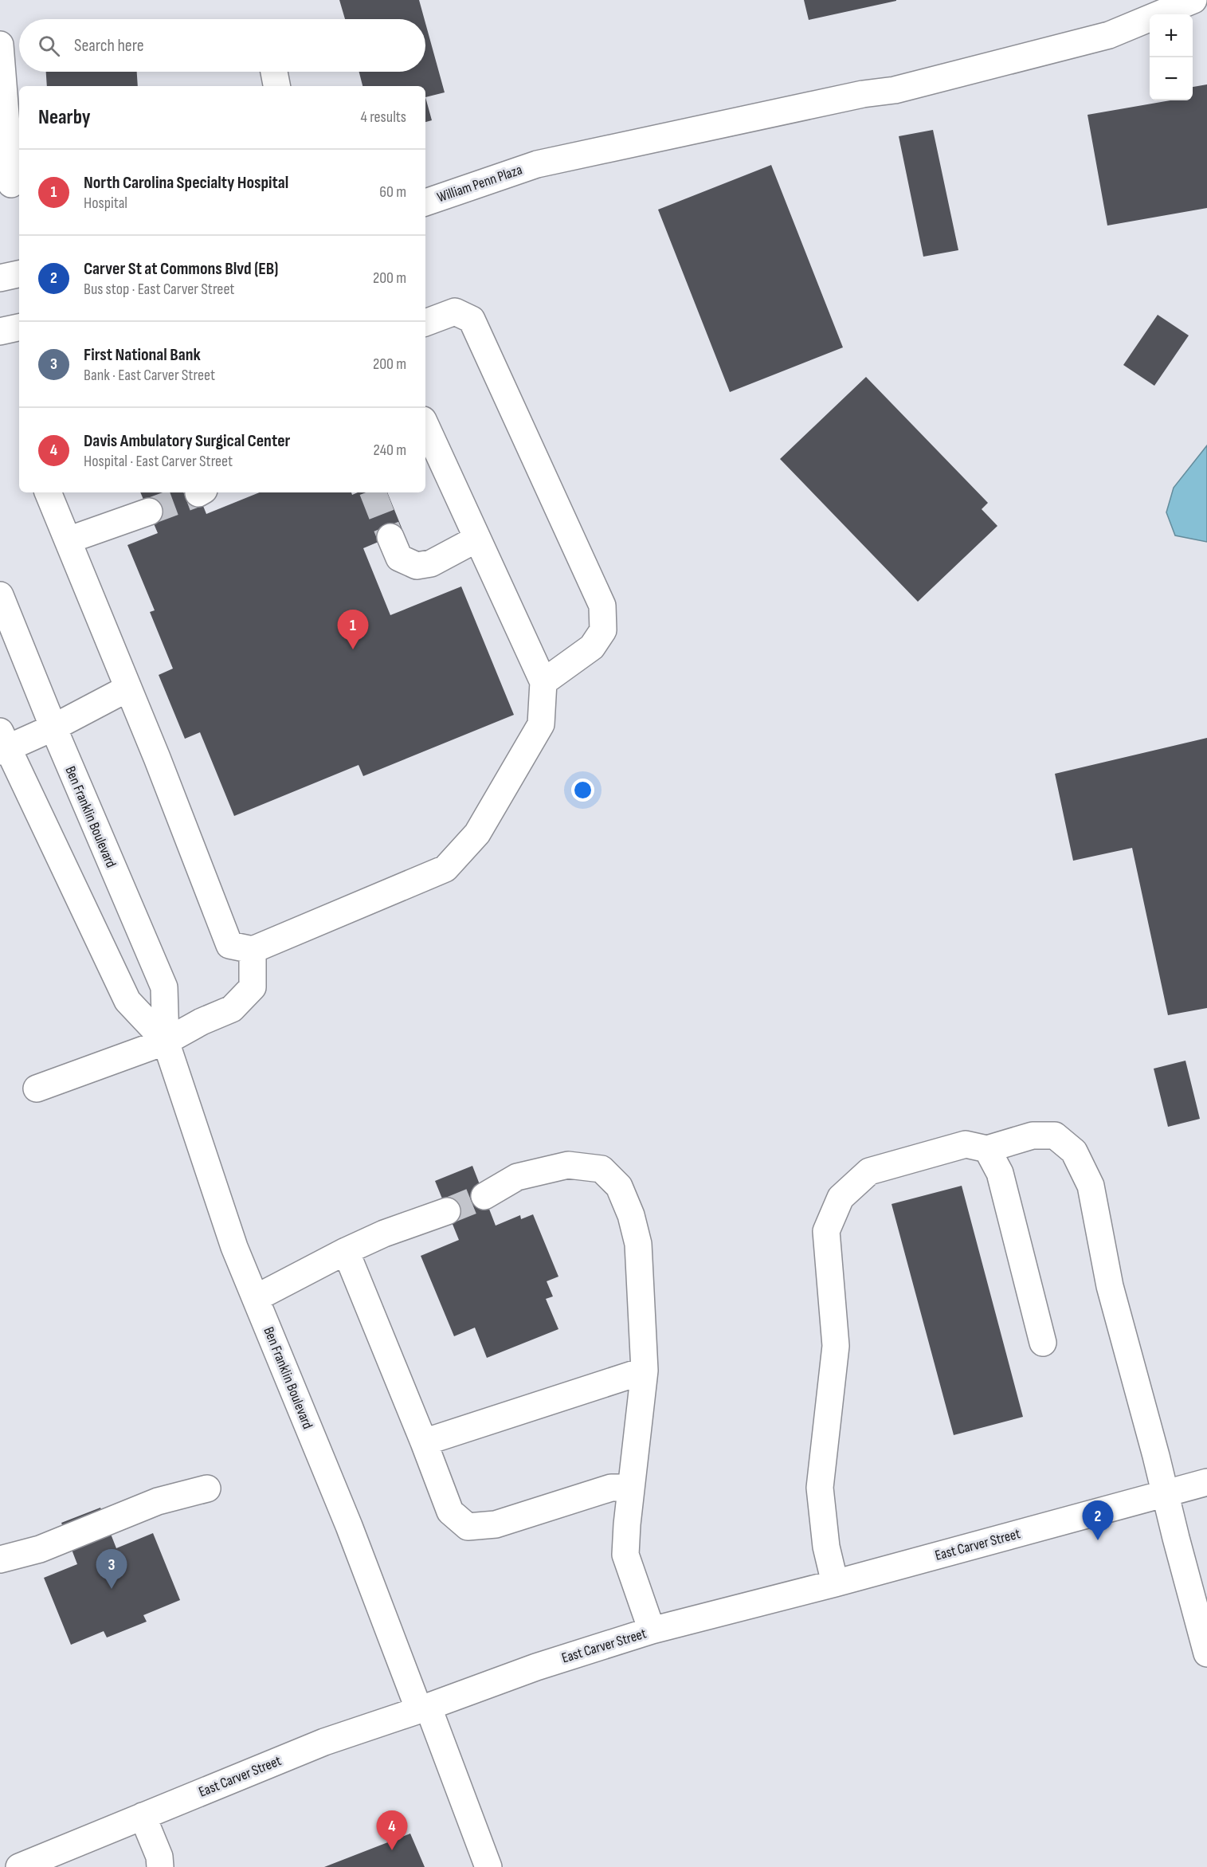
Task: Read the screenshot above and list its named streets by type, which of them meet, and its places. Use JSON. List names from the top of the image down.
{
  "streets": {
    "street": ["William Penn Plaza", "Ben Franklin Boulevard", "East Carver Street"]
  },
  "crossings": [
    ["Ben Franklin Boulevard", "East Carver Street"]
  ],
  "page": {
    "map_buttons": ["+", "−"],
    "search": "Search here",
    "heading": ["Nearby", "4 results"],
    "list": [
      {
        "mark": "1",
        "name": "North Carolina Specialty Hospital",
        "note": "Hospital",
        "value": "60 m"
      },
      {
        "mark": "2",
        "name": "Carver St at Commons Blvd (EB)",
        "note": "Bus stop · East Carver Street",
        "value": "200 m"
      },
      {
        "mark": "3",
        "name": "First National Bank",
        "note": "Bank · East Carver Street",
        "value": "200 m"
      },
      {
        "mark": "4",
        "name": "Davis Ambulatory Surgical Center",
        "note": "Hospital · East Carver Street",
        "value": "240 m"
      }
    ],
    "pins": [
      "1",
      "2",
      "3",
      "4"
    ]
  }
}
